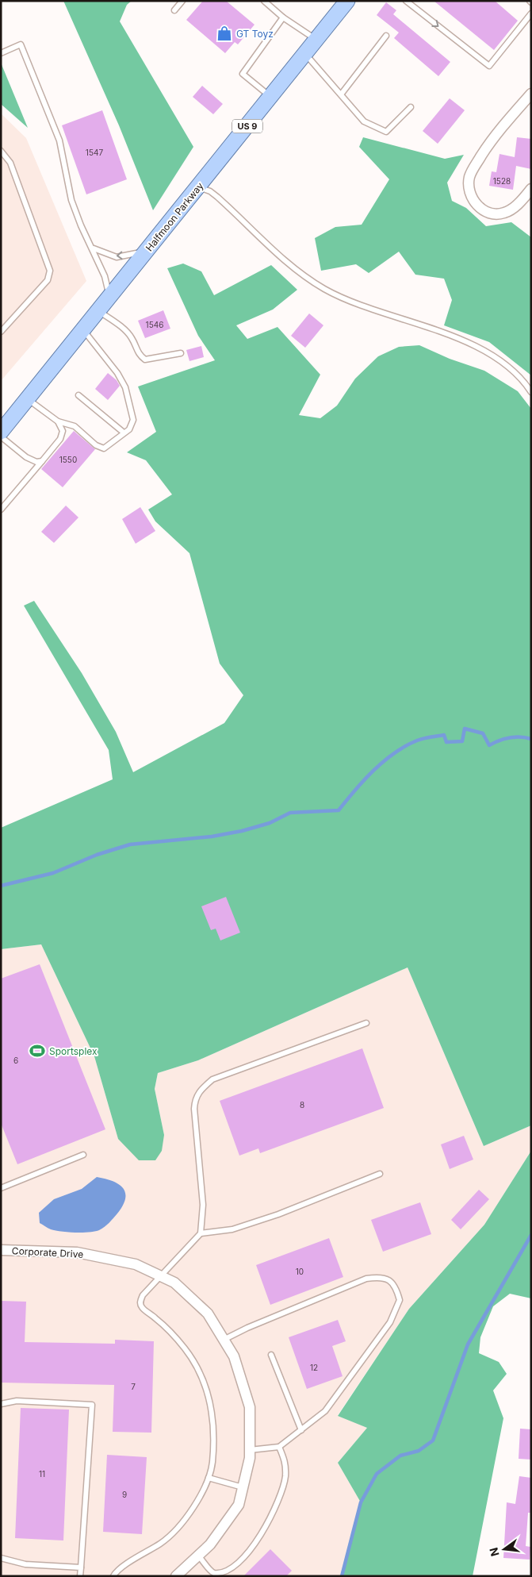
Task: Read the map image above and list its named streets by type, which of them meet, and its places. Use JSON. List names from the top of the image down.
{
  "streets": {
    "main road": ["US 9", "Halfmoon Parkway"],
    "street": ["Corporate Drive"]
  },
  "places": {
    "shop": ["GT Toyz"],
    "sports": ["Sportsplex"]
  },
  "house_numbers": [
    "1547",
    "1528",
    "1546",
    "1550",
    "6",
    "8",
    "10",
    "12",
    "7",
    "11",
    "9"
  ],
  "north": "left"
}
